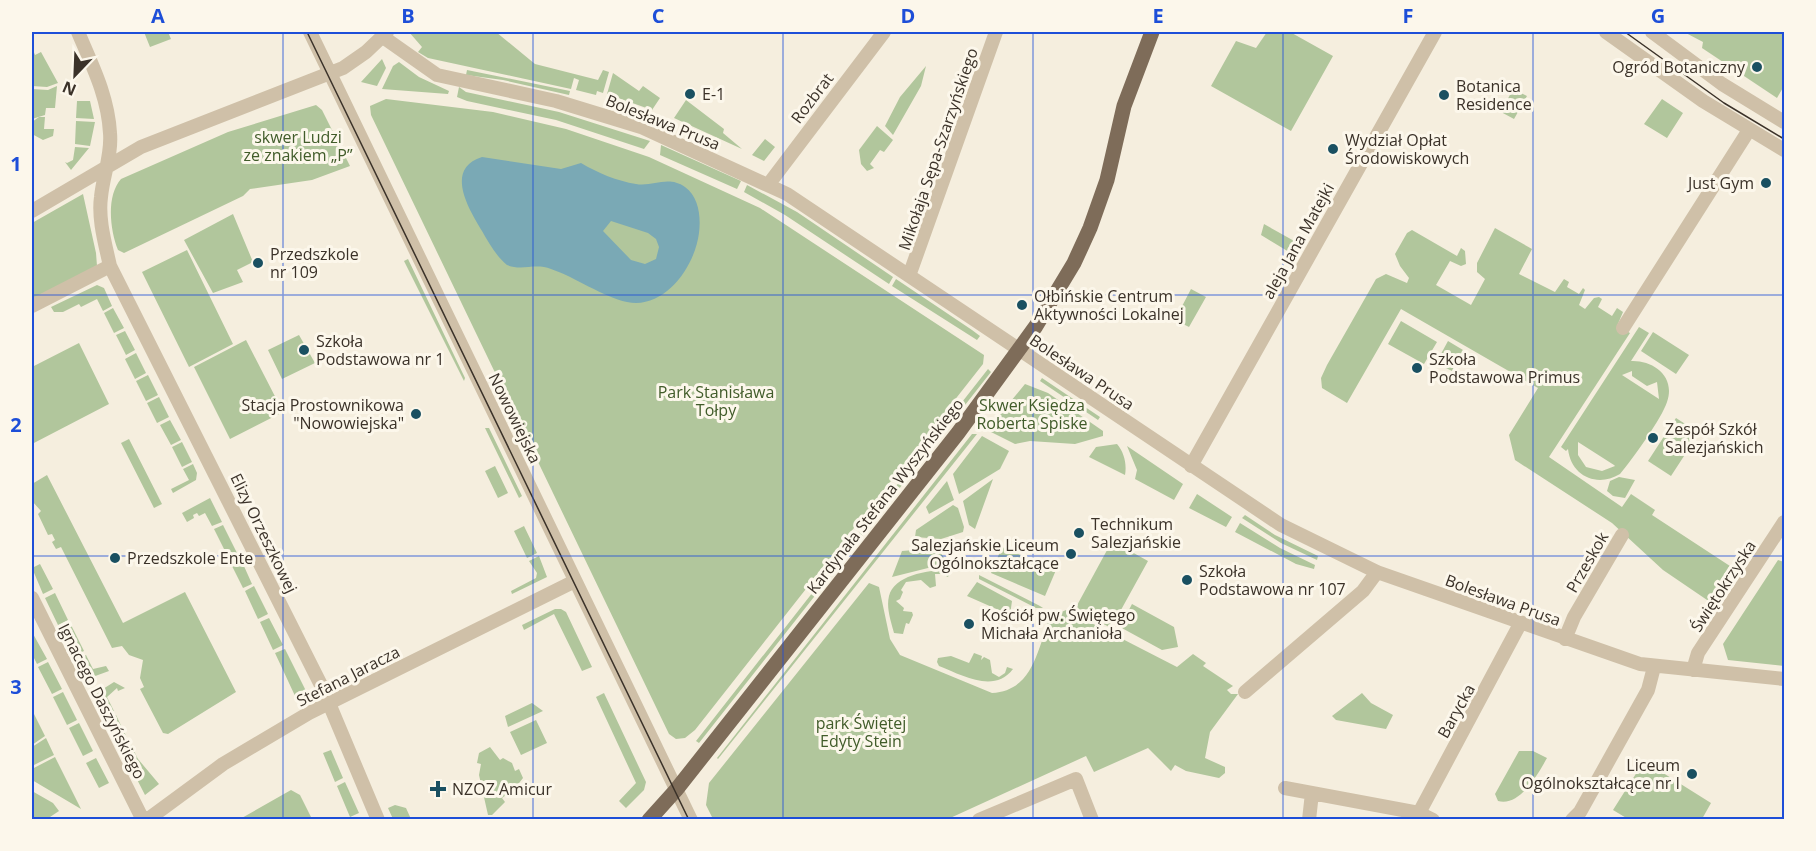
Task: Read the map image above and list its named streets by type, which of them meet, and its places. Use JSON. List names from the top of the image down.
{
  "streets": {
    "main road": ["Kardynała Stefana Wyszyńskiego"],
    "street": [
      "Rozbrat",
      "Bolesława Prusa",
      "Mikołaja Sępa-Szarzyńskiego",
      "aleja Jana Matejki",
      "Nowowiejska",
      "Elizy Orzeszkowej",
      "Przeskok",
      "Świętokrzyska",
      "Stefana Jaracza",
      "Ignacego Daszyńskiego",
      "Barycka"
    ]
  },
  "crossings": [
    ["Rozbrat", "Bolesława Prusa"],
    ["Bolesława Prusa", "Mikołaja Sępa-Szarzyńskiego"],
    ["Bolesława Prusa", "aleja Jana Matejki"],
    ["Bolesława Prusa", "Kardynała Stefana Wyszyńskiego"],
    ["Bolesława Prusa", "Przeskok"],
    ["Bolesława Prusa", "Świętokrzyska"],
    ["Bolesława Prusa", "Barycka"],
    ["Nowowiejska", "Kardynała Stefana Wyszyńskiego"],
    ["Nowowiejska", "Stefana Jaracza"],
    ["Elizy Orzeszkowej", "Stefana Jaracza"]
  ],
  "parks": [
    "skwer Ludzi ze znakiem „P”",
    "Park Stanisława Tołpy",
    "Skwer Księdza Roberta Spiske",
    "park Świętej Edyty Stein"
  ],
  "places": {
    "other": [
      "Ogród Botaniczny",
      "E-1",
      "Botanica Residence",
      "Wydział Opłat Środowiskowych",
      "Just Gym",
      "Przedszkole nr 109",
      "Ołbińskie Centrum Aktywności Lokalnej",
      "Szkoła Podstawowa nr 1",
      "Szkoła Podstawowa Primus",
      "Stacja Prostownikowa \"Nowowiejska\"",
      "Zespół Szkół Salezjańskich",
      "Technikum Salezjańskie",
      "Salezjańskie Liceum Ogólnokształcące",
      "Przedszkole Ente",
      "Szkoła Podstawowa nr 107",
      "Kościół pw. Świętego Michała Archanioła",
      "Liceum Ogólnokształcące nr I"
    ],
    "health": ["NZOZ Amicur"]
  },
  "north": "bottom left",
  "grid": {
    "columns": [
      "A",
      "B",
      "C",
      "D",
      "E",
      "F",
      "G"
    ],
    "rows": ["1", "2", "3"]
  }
}
